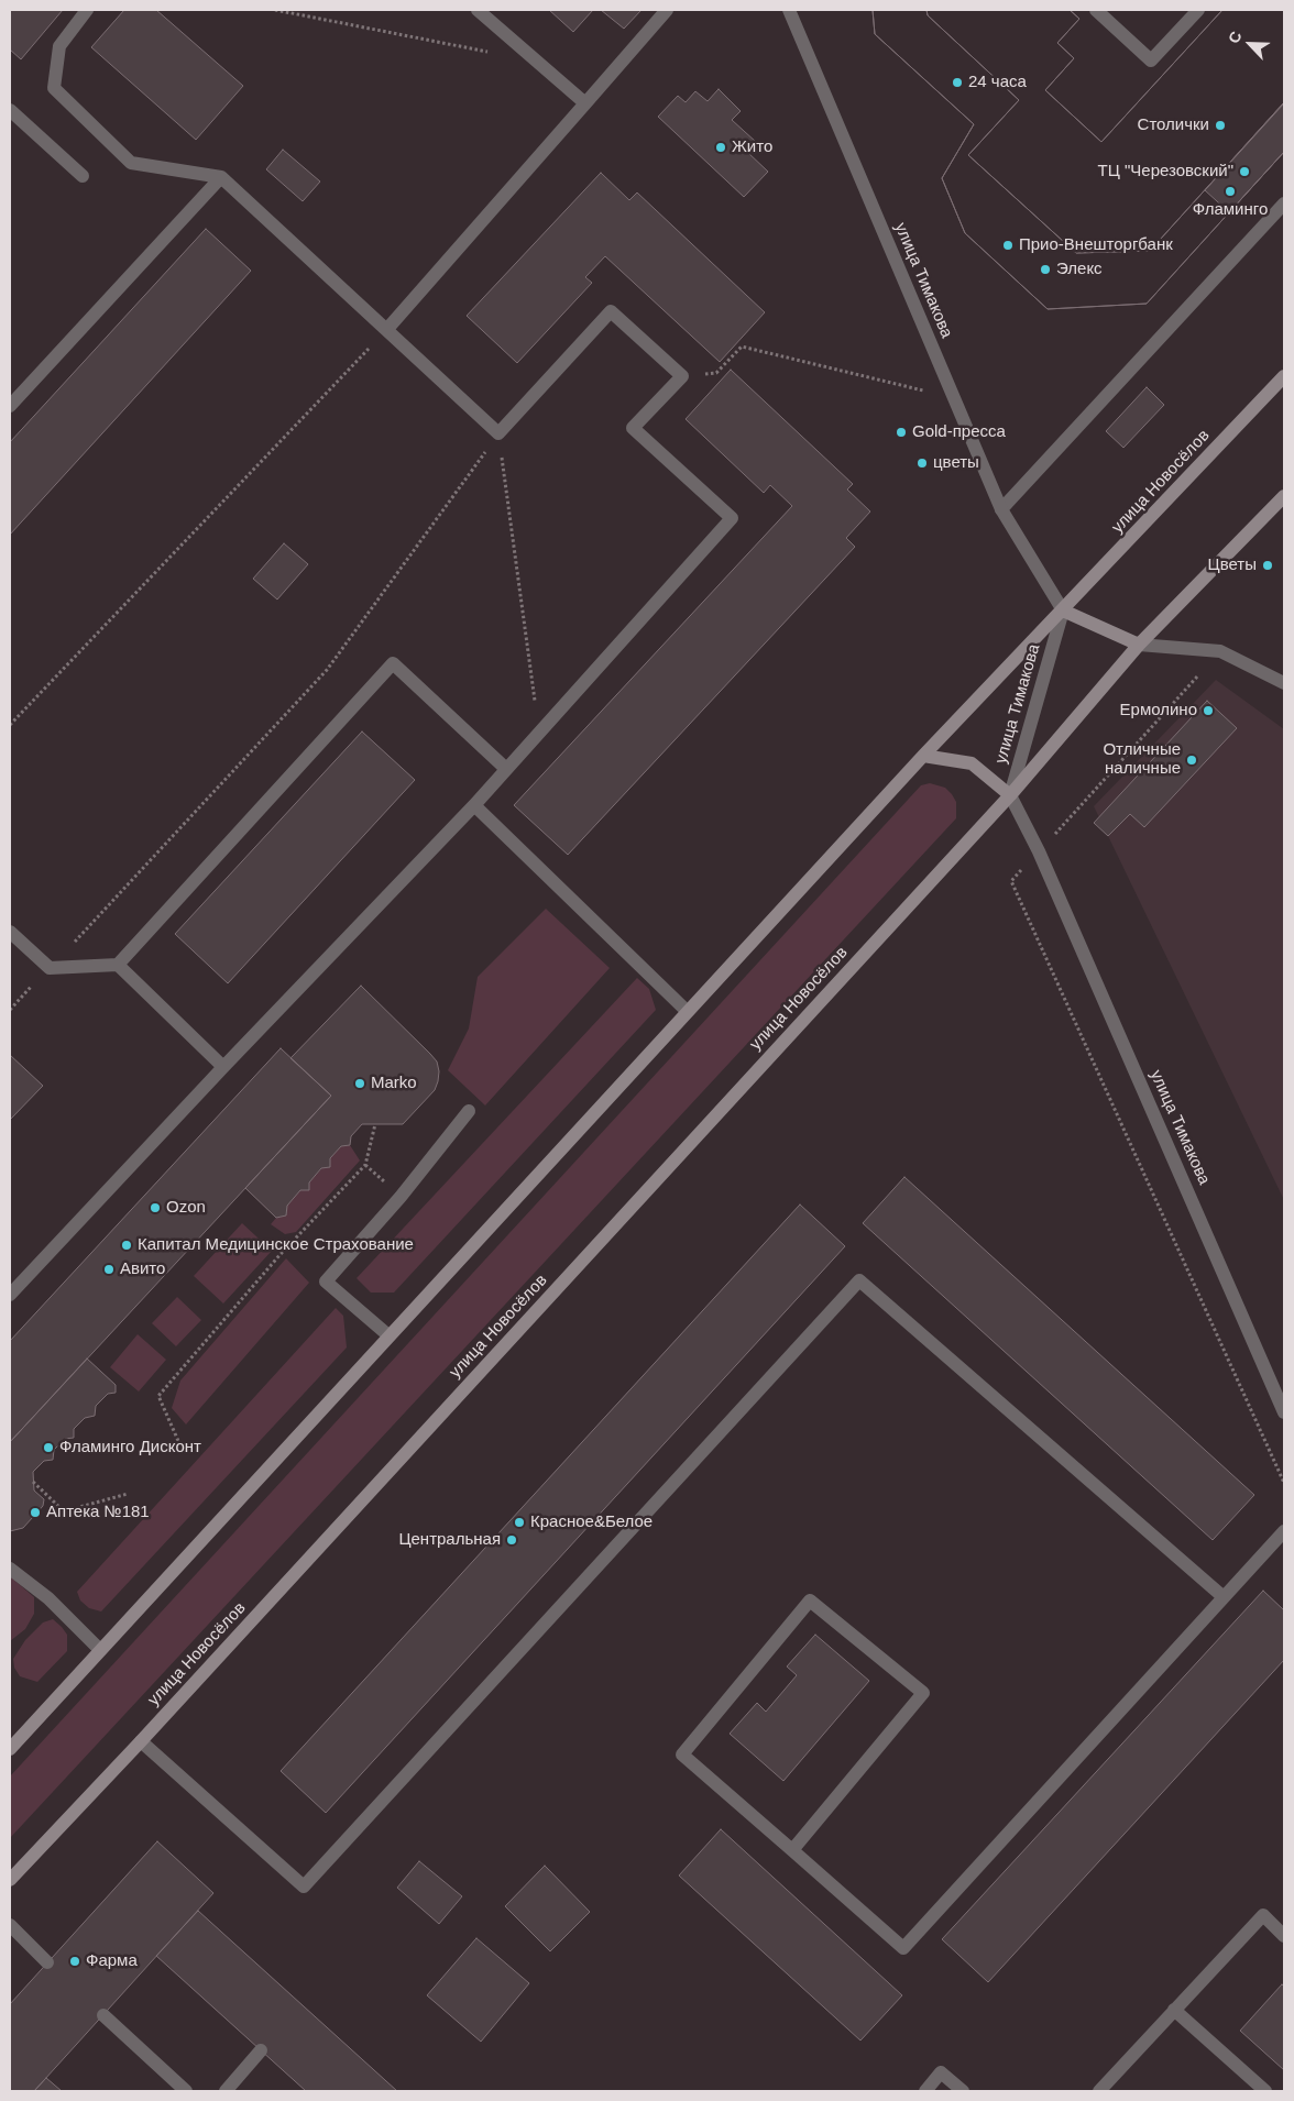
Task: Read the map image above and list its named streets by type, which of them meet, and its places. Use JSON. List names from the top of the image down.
{
  "streets": {
    "main road": ["улица Новосёлов"],
    "street": ["улица Тимакова"]
  },
  "crossings": [
    ["улица Тимакова", "улица Новосёлов"]
  ],
  "places": [
    "24 часа",
    "Столички",
    "Жито",
    "ТЦ \"Черезовский\"",
    "Фламинго",
    "Прио-Внешторгбанк",
    "Элекс",
    "Gold-пресса",
    "цветы",
    "Цветы",
    "Ермолино",
    "Отличные наличные",
    "Marko",
    "Ozon",
    "Капитал Медицинское Страхование",
    "Авито",
    "Фламинго Дисконт",
    "Аптека №181",
    "Красное&Белое",
    "Центральная",
    "Фарма"
  ],
  "north": "top left"
}
